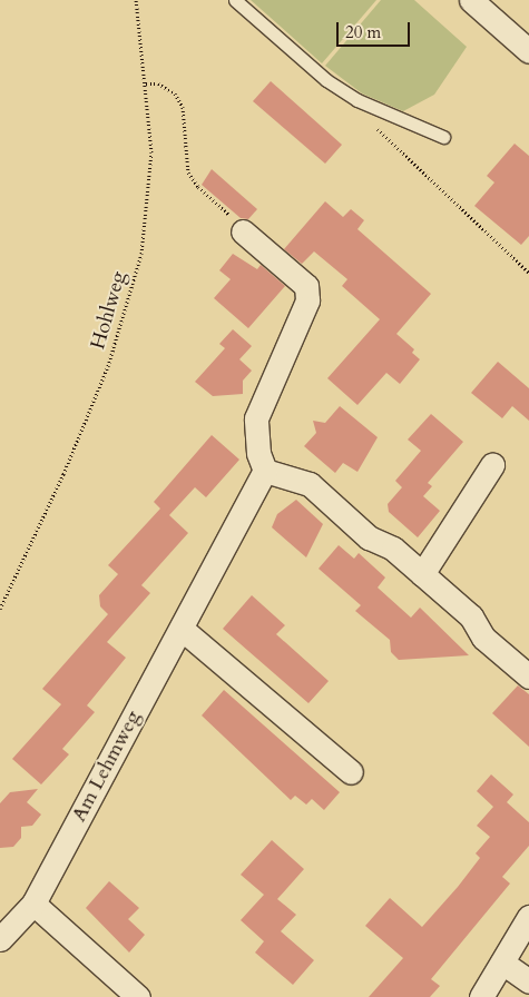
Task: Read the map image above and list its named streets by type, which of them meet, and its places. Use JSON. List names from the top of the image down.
{
  "streets": {
    "street": ["Am Lehmweg"],
    "path": ["Hohlweg"]
  },
  "scale_bar": "20 m"
}
